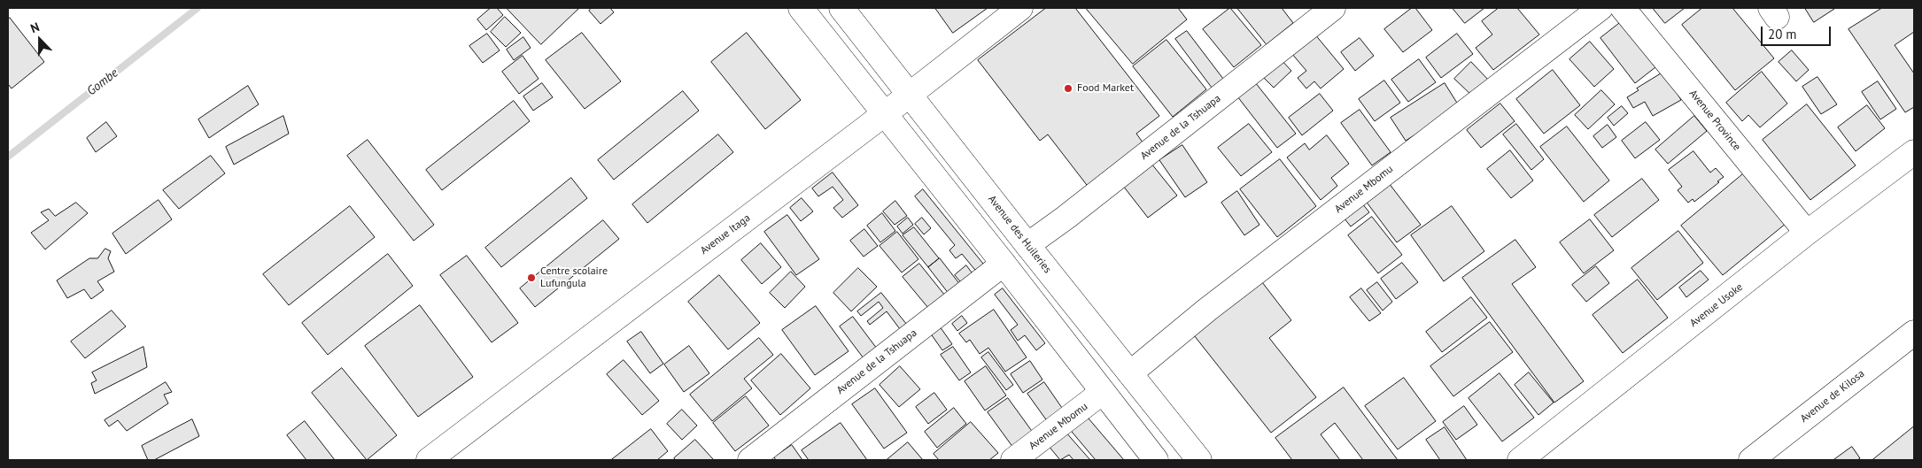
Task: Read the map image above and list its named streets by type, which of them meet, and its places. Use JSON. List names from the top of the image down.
{
  "streets": {
    "street": [
      "Avenue Province",
      "Avenue de la Tshuapa",
      "Avenue Mbomu",
      "Avenue Itaga",
      "Avenue des Huileries",
      "Avenue Usoke",
      "Avenue de Kilosa"
    ]
  },
  "crossings": [
    ["Avenue Province", "Avenue Usoke"],
    ["Avenue de la Tshuapa", "Avenue des Huileries"],
    ["Avenue Mbomu", "Avenue des Huileries"],
    ["Avenue Itaga", "Avenue des Huileries"]
  ],
  "water": ["Gombe"],
  "places": ["Food Market", "Centre scolaire Lufungula"],
  "scale_bar": "20 m",
  "north": "top"
}
